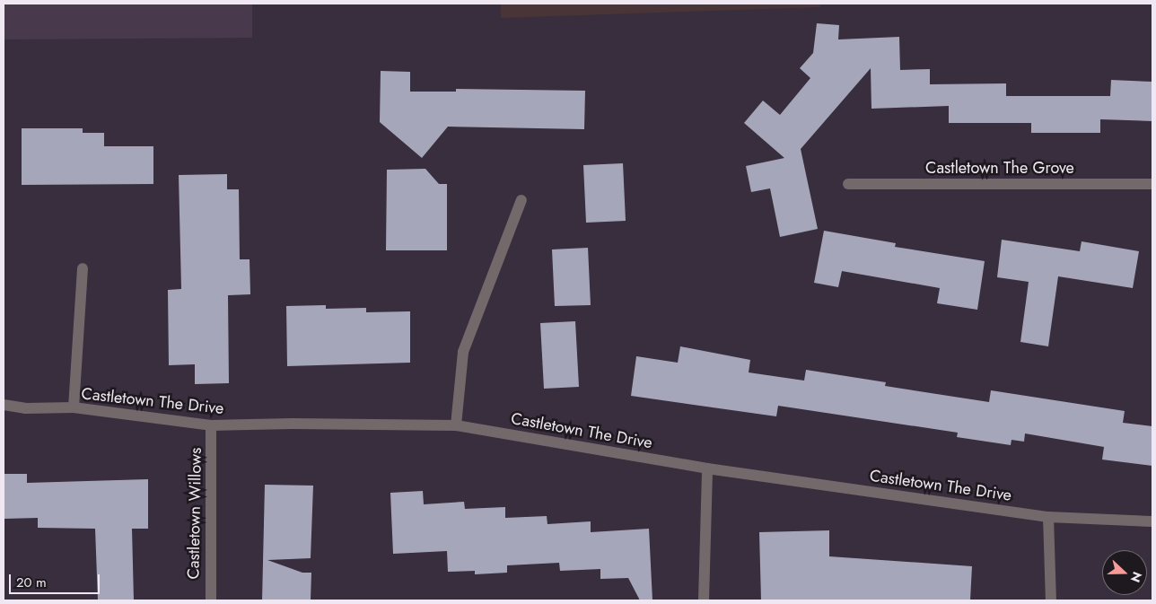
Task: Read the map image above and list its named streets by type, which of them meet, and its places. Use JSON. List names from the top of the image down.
{
  "streets": {
    "street": ["Castletown The Grove", "Castletown The Drive", "Castletown Willows"]
  },
  "crossings": [
    ["Castletown The Drive", "Castletown Willows"]
  ],
  "scale_bar": "20 m",
  "north": "right"
}
